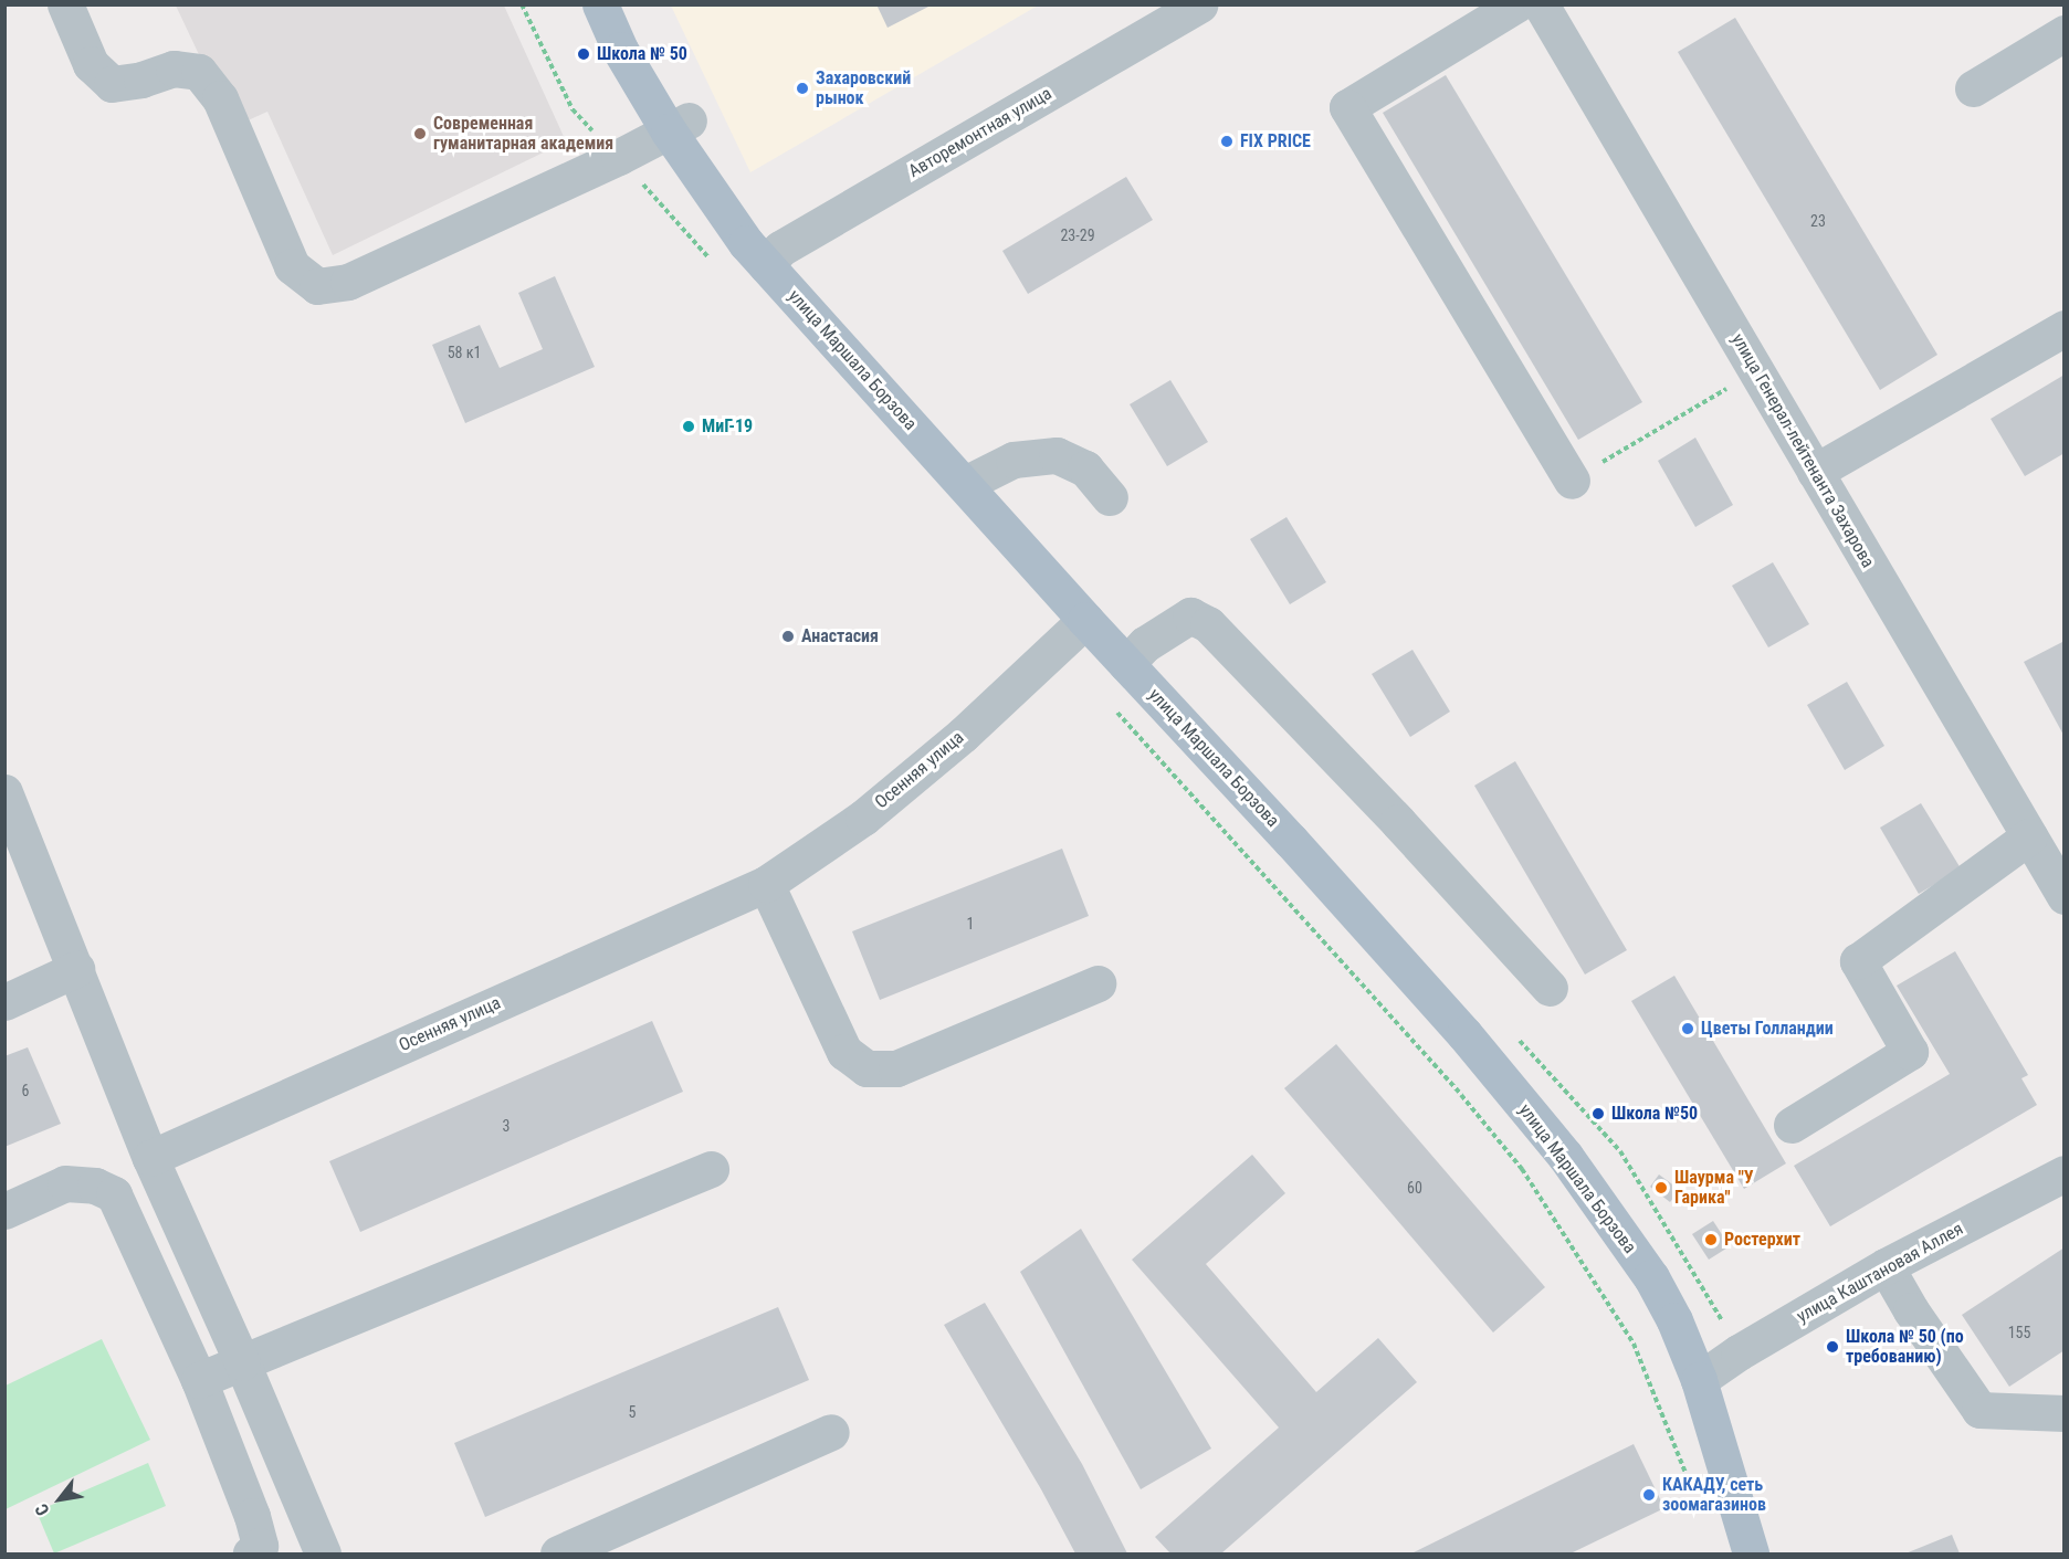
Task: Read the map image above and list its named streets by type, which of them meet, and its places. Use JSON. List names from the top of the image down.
{
  "streets": {
    "main road": ["улица Маршала Борзова"],
    "street": [
      "Авторемонтная улица",
      "улица Генерал-лейтенанта Захарова",
      "Осенняя улица",
      "улица Каштановая Аллея"
    ]
  },
  "crossings": [
    ["Авторемонтная улица", "улица Маршала Борзова"],
    ["улица Маршала Борзова", "Осенняя улица"],
    ["улица Маршала Борзова", "улица Каштановая Аллея"]
  ],
  "places": [
    "Школа № 50",
    "Захаровский рынок",
    "Современная гуманитарная академия",
    "FIX PRICE",
    "МиГ-19",
    "Анастасия",
    "Цветы Голландии",
    "Школа №50",
    "Шаурма \"У Гарика\"",
    "Ростерхит",
    "Школа № 50 (по требованию)",
    "КАКАДУ, сеть зоомагазинов"
  ],
  "house_numbers": [
    "23",
    "23-29",
    "58 к1",
    "1",
    "6",
    "3",
    "60",
    "155",
    "5"
  ],
  "north": "bottom left"
}
